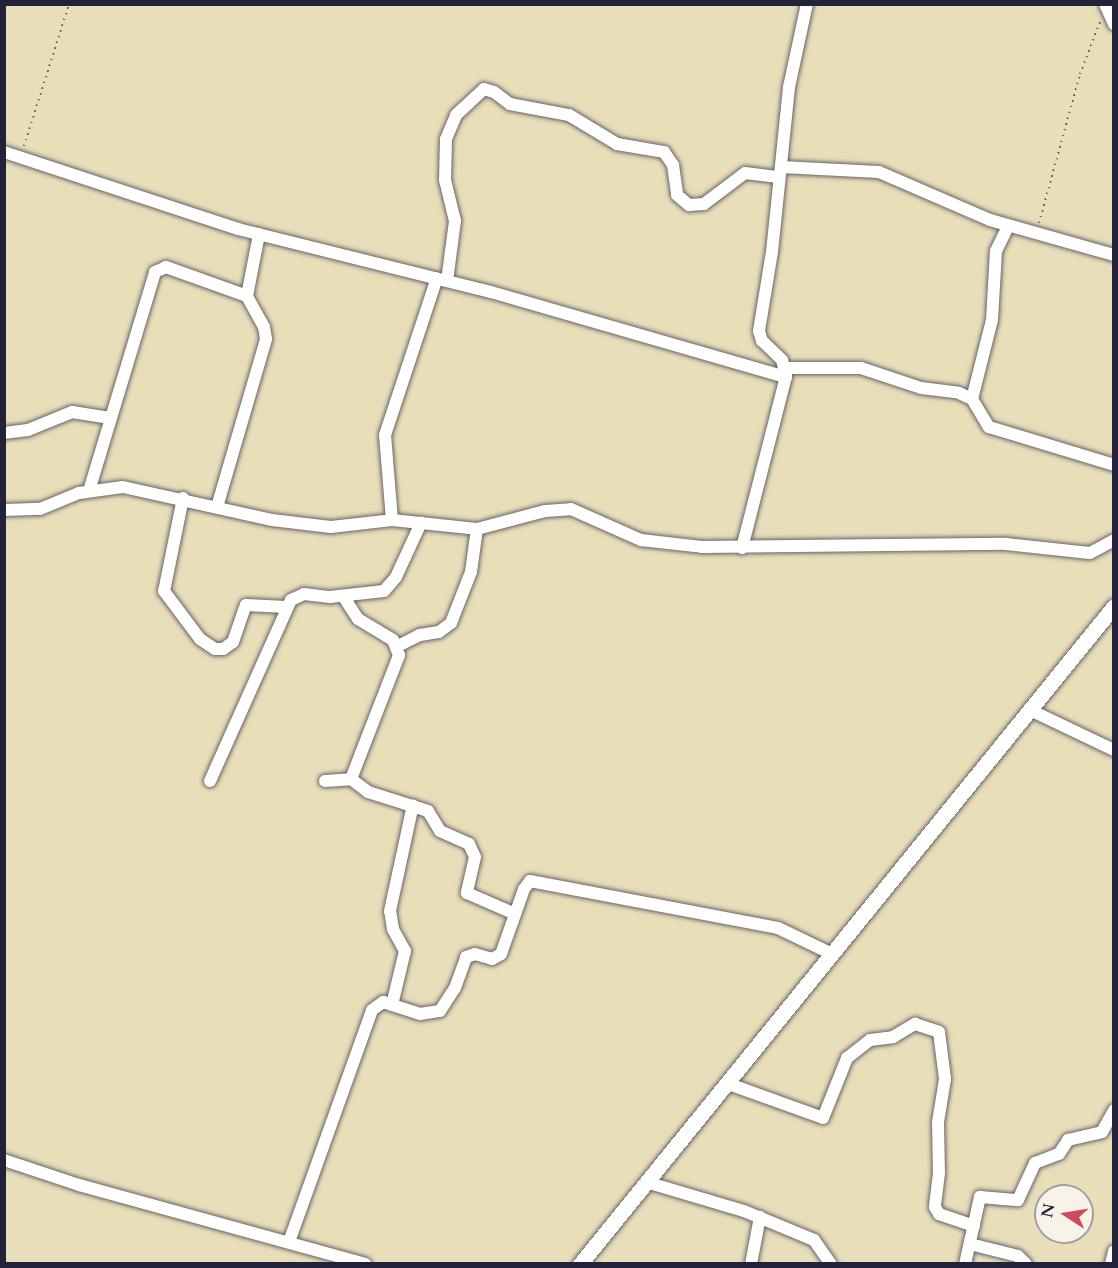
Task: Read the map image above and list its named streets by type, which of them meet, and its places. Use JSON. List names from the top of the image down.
{
  "north": "left"
}
